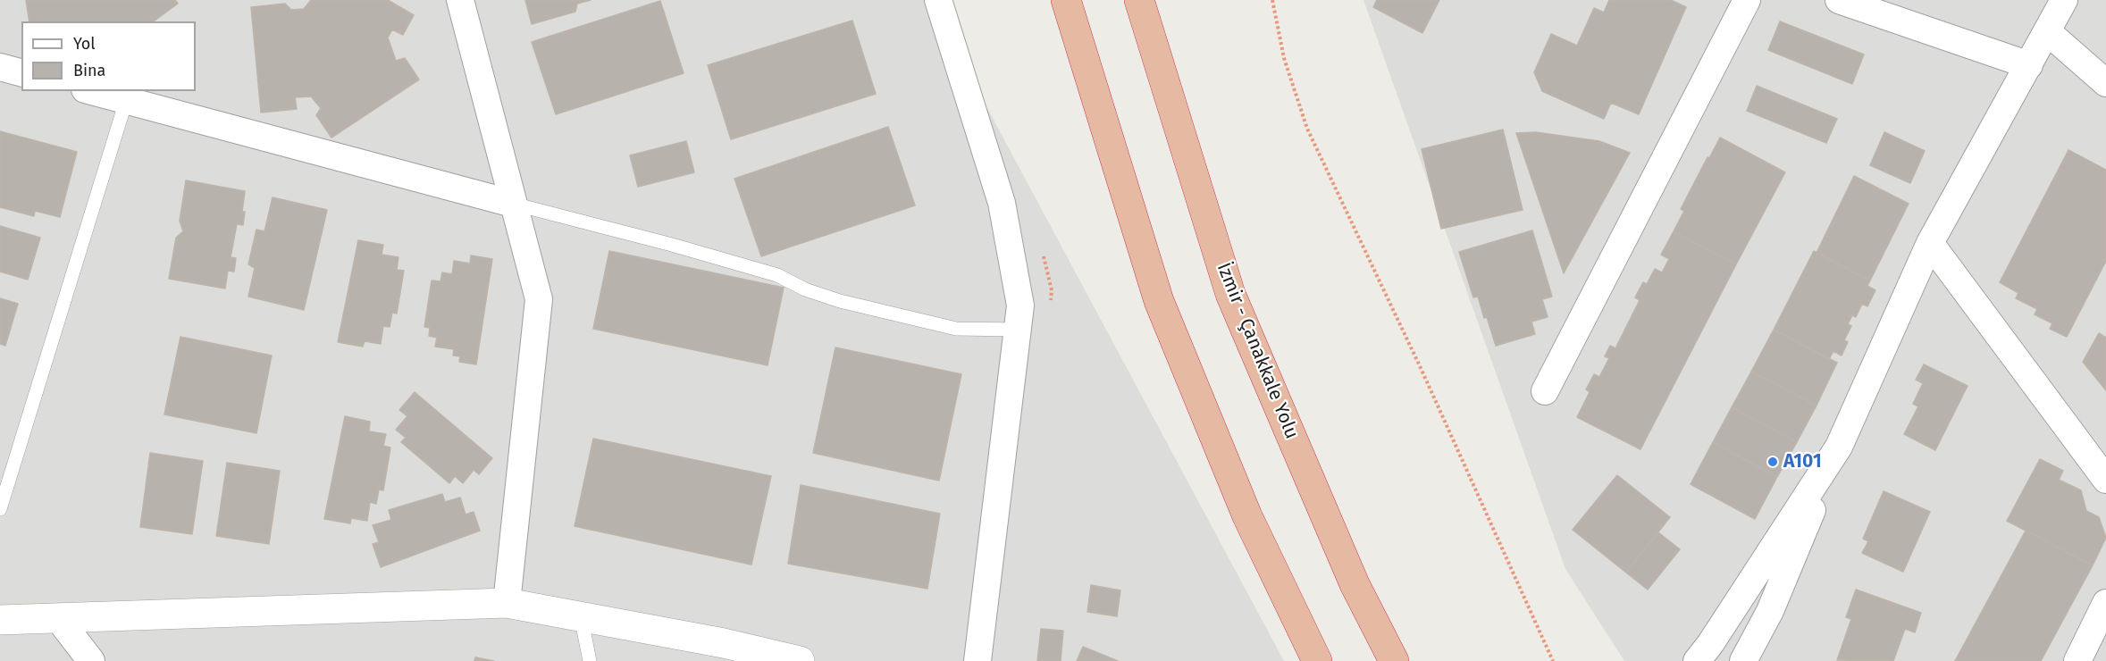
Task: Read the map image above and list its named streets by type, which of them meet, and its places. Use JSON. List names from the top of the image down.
{
  "streets": {
    "highway": ["İzmir - Çanakkale Yolu"]
  },
  "places": ["A101"],
  "legend": ["Yol", "Bina"]
}
